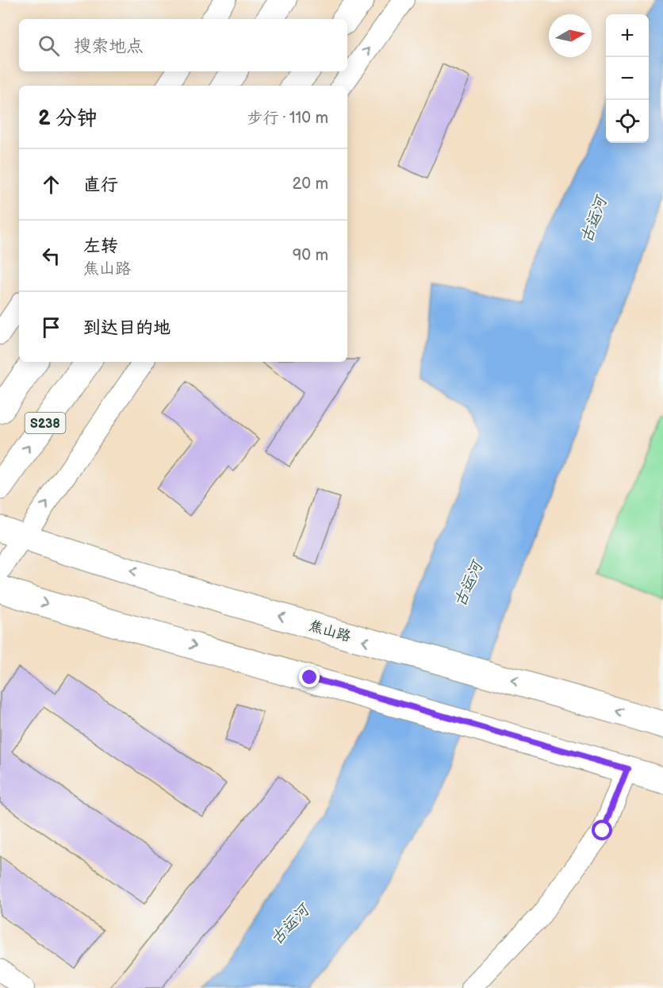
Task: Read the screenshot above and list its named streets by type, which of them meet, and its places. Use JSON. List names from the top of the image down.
{
  "streets": {
    "main road": ["S238", "焦山路"]
  },
  "water": ["古运河"],
  "north": "right",
  "page": {
    "map_buttons": ["+", "−"],
    "search": "搜索地点",
    "heading": ["2 分钟", "步行 · 110 m"],
    "list": [
      ["直行", "20 m"],
      ["左转", "焦山路", "90 m"],
      "到达目的地"
    ]
  }
}
